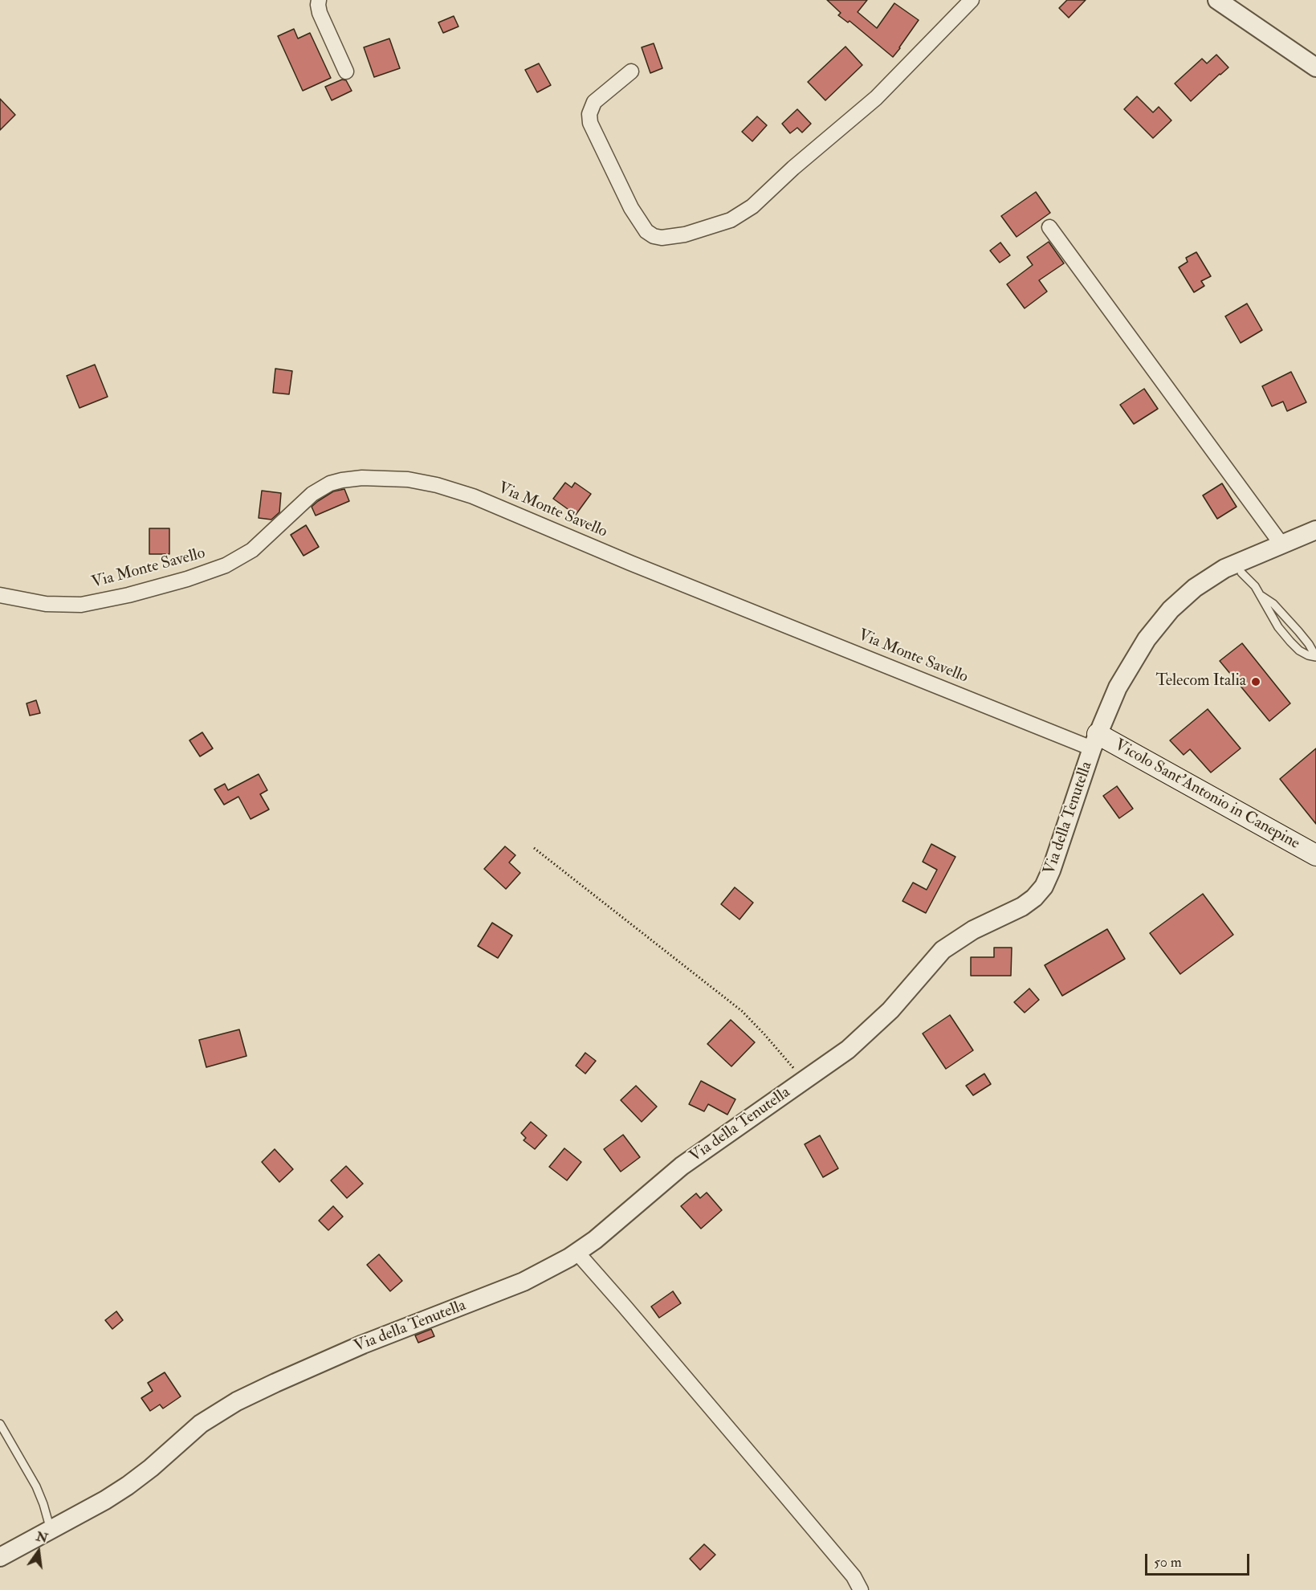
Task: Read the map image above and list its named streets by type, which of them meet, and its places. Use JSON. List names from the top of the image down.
{
  "streets": {
    "main road": ["Vicolo Sant'Antonio in Canepine"],
    "street": ["Via Monte Savello", "Via della Tenutella"]
  },
  "crossings": [
    ["Via Monte Savello", "Vicolo Sant'Antonio in Canepine"],
    ["Via Monte Savello", "Via della Tenutella"],
    ["Vicolo Sant'Antonio in Canepine", "Via della Tenutella"]
  ],
  "places": ["Telecom Italia"],
  "scale_bar": "50 m",
  "north": "top"
}
